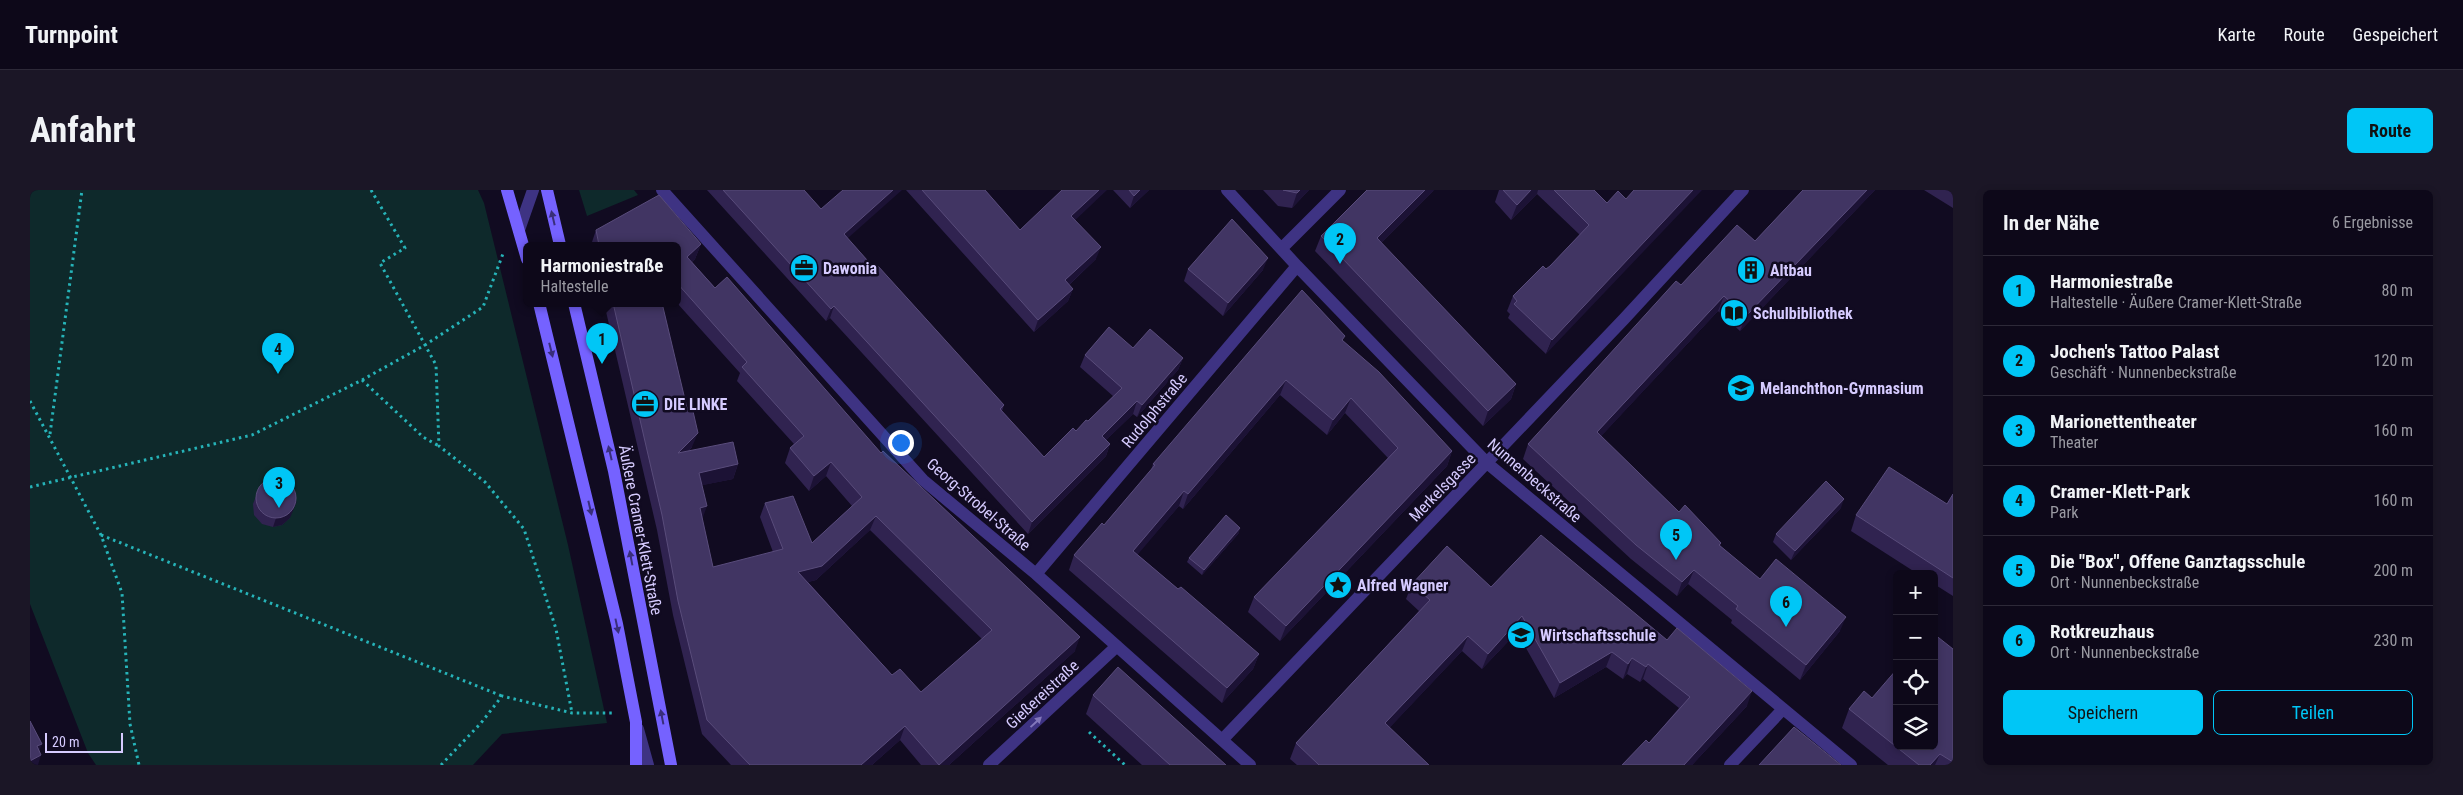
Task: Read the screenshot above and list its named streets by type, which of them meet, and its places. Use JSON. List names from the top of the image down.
{
  "streets": {
    "main road": ["Äußere Cramer-Klett-Straße"],
    "street": [
      "Rudolphstraße",
      "Nunnenbeckstraße",
      "Merkelsgasse",
      "Georg-Strobel-Straße",
      "Gießereistraße"
    ]
  },
  "crossings": [
    ["Rudolphstraße", "Nunnenbeckstraße"],
    ["Rudolphstraße", "Georg-Strobel-Straße"],
    ["Nunnenbeckstraße", "Merkelsgasse"],
    ["Merkelsgasse", "Georg-Strobel-Straße"],
    ["Georg-Strobel-Straße", "Gießereistraße"]
  ],
  "one_way": ["Gießereistraße"],
  "places": {
    "office": ["Dawonia", "DIE LINKE"],
    "building": ["Altbau"],
    "library": ["Schulbibliothek"],
    "school or university": ["Melanchthon-Gymnasium", "Wirtschaftsschule"],
    "place": ["Alfred Wagner"]
  },
  "scale_bar": "20 m",
  "page": {
    "header": "Turnpoint",
    "nav": ["Karte", "Route", "Gespeichert"],
    "buttons": [
      "Route",
      ["Speichern", "Teilen"]
    ],
    "title": "Anfahrt",
    "heading": ["In der Nähe", "6 Ergebnisse"],
    "pins": [
      "2",
      "1",
      "4",
      "3",
      "5",
      "6"
    ],
    "popup": ["Harmoniestraße", "Haltestelle"],
    "list": [
      {
        "mark": "1",
        "name": "Harmoniestraße",
        "note": "Haltestelle · Äußere Cramer-Klett-Straße",
        "value": "80 m"
      },
      {
        "mark": "2",
        "name": "Jochen's Tattoo Palast",
        "note": "Geschäft · Nunnenbeckstraße",
        "value": "120 m"
      },
      {
        "mark": "3",
        "name": "Marionettentheater",
        "note": "Theater",
        "value": "160 m"
      },
      {
        "mark": "4",
        "name": "Cramer-Klett-Park",
        "note": "Park",
        "value": "160 m"
      },
      {
        "mark": "5",
        "name": "Die \"Box\", Offene Ganztagsschule",
        "note": "Ort · Nunnenbeckstraße",
        "value": "200 m"
      },
      {
        "mark": "6",
        "name": "Rotkreuzhaus",
        "note": "Ort · Nunnenbeckstraße",
        "value": "230 m"
      }
    ],
    "map_buttons": ["+", "−"],
    "scale": "20 m"
  }
}
